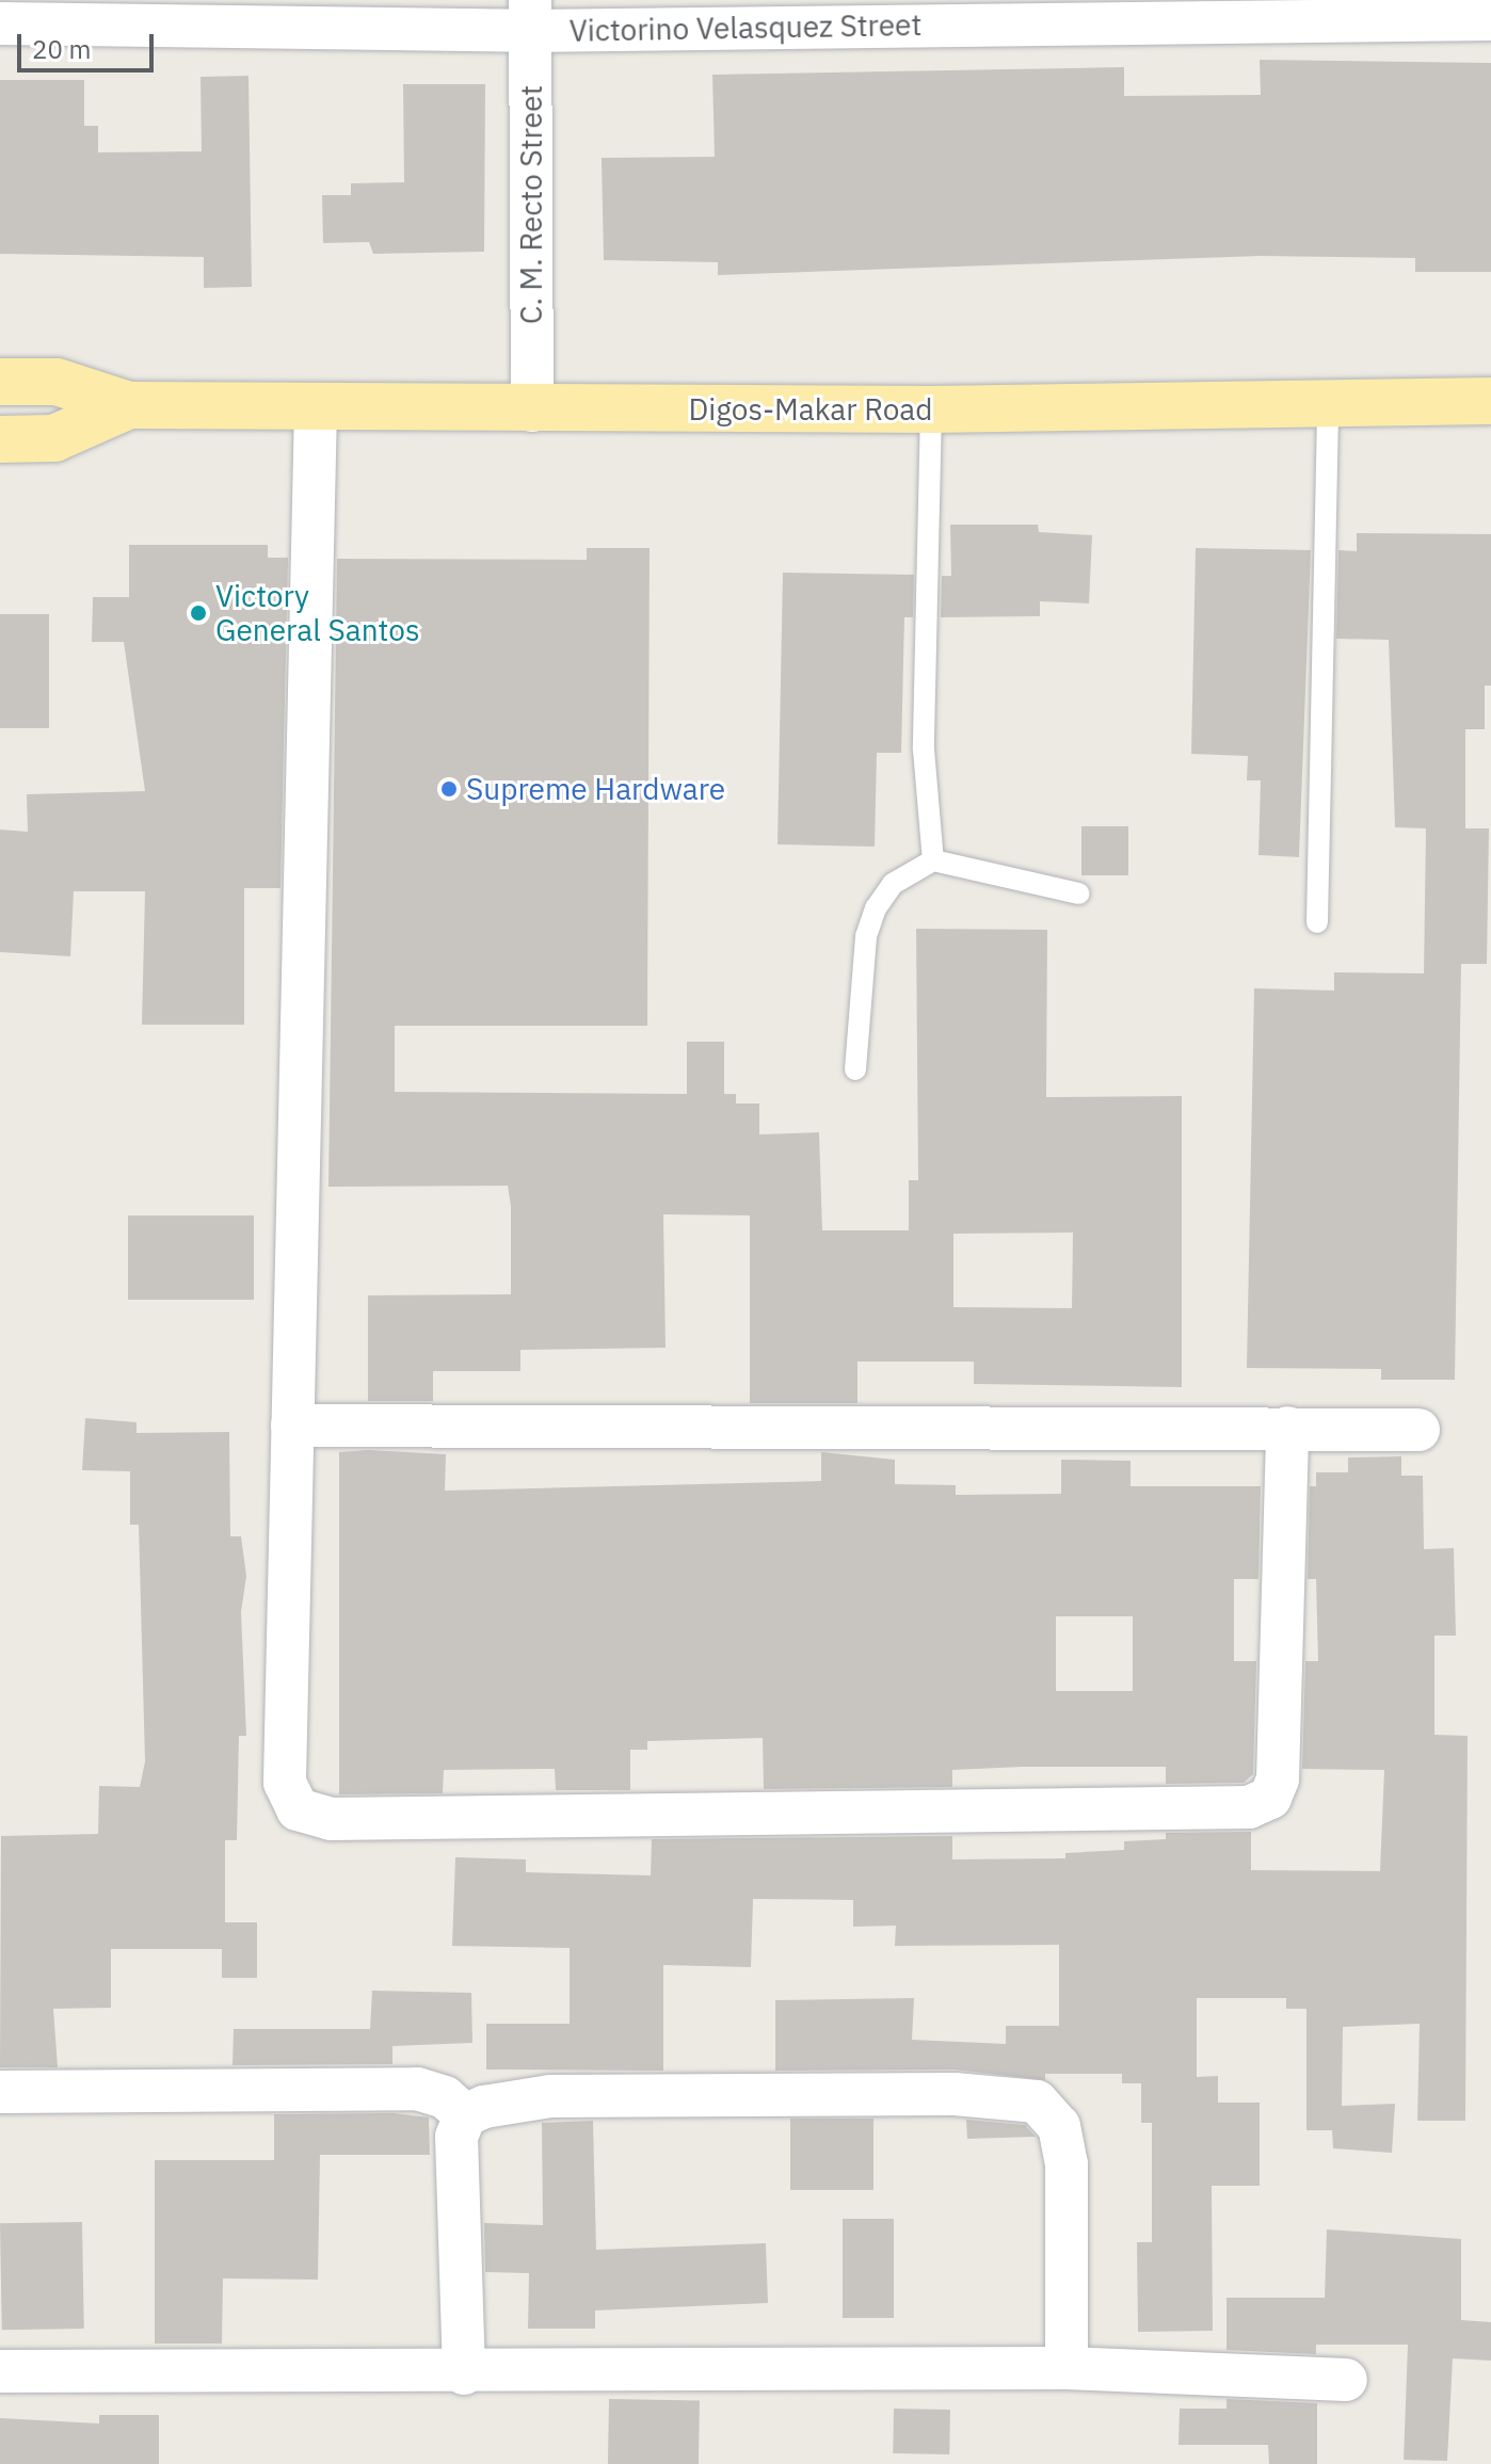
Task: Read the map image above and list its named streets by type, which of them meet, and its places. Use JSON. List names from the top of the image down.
{
  "streets": {
    "main road": ["Digos-Makar Road"],
    "street": ["Victorino Velasquez Street", "C. M. Recto Street"]
  },
  "crossings": [
    ["Victorino Velasquez Street", "C. M. Recto Street"],
    ["C. M. Recto Street", "Digos-Makar Road"]
  ],
  "places": ["Victory General Santos", "Supreme Hardware"],
  "scale_bar": "20 m"
}
